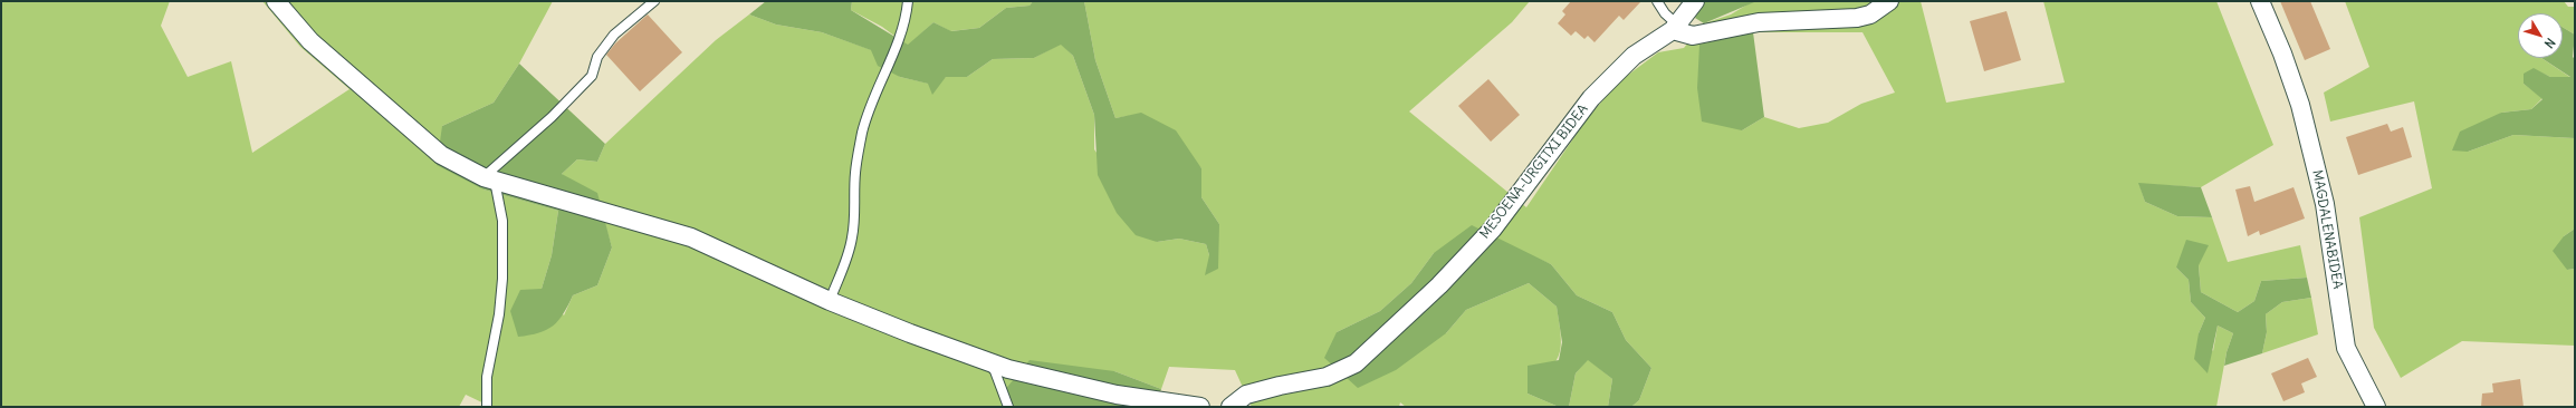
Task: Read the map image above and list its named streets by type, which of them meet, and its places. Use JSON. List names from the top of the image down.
{
  "streets": {
    "street": ["MESOENA-URGITXI BIDEA", "MAGDALENABIDEA"]
  },
  "north": "bottom right"
}
